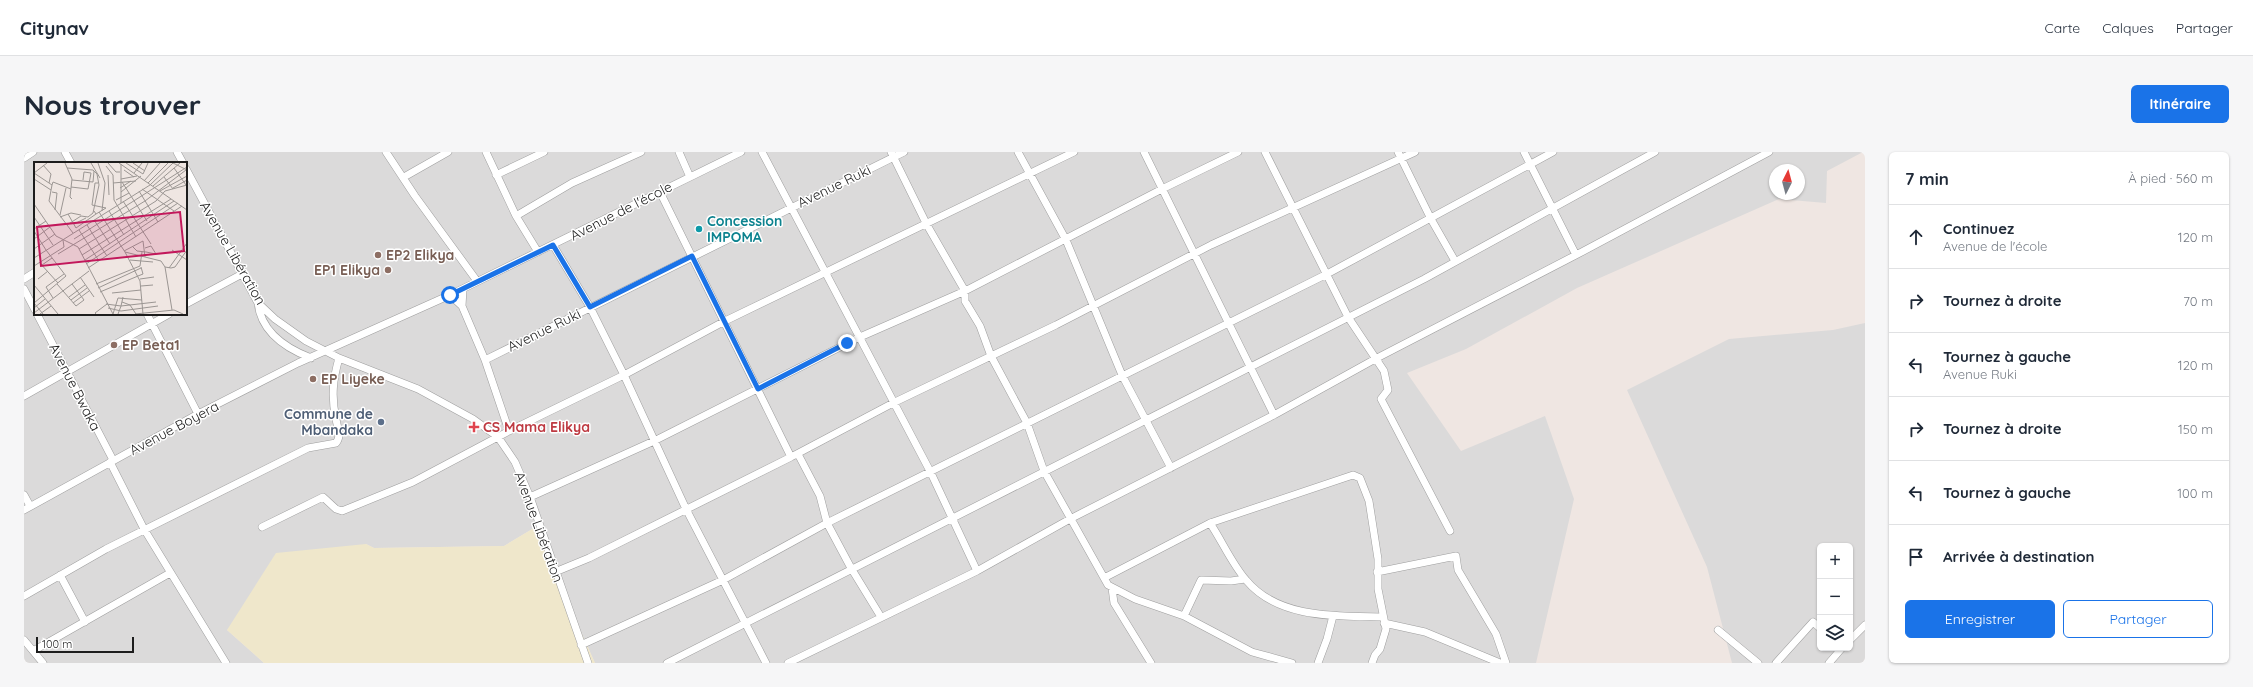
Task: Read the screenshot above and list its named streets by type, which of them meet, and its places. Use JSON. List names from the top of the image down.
{
  "streets": {
    "street": [
      "Avenue Ruki",
      "Avenue de l'école",
      "Avenue Libération",
      "Avenue Bwaka",
      "Avenue Boyera"
    ]
  },
  "crossings": [
    ["Avenue de l'école", "Avenue Libération"],
    ["Avenue de l'école", "Avenue Boyera"],
    ["Avenue Libération", "Avenue Boyera"],
    ["Avenue Bwaka", "Avenue Boyera"]
  ],
  "places": {
    "other": [
      "Concession IMPOMA",
      "EP2 Elikya",
      "EP1 Elikya",
      "EP Beta1",
      "EP Liyeke",
      "Commune de Mbandaka"
    ],
    "health": ["CS Mama Elikya"]
  },
  "scale_bar": "100 m",
  "north": "top",
  "page": {
    "header": "Citynav",
    "nav": ["Carte", "Calques", "Partager"],
    "buttons": [
      "Itinéraire",
      ["Enregistrer", "Partager"]
    ],
    "title": "Nous trouver",
    "heading": ["7 min", "À pied · 560 m"],
    "list": [
      ["Continuez", "Avenue de l'école", "120 m"],
      ["Tournez à droite", "70 m"],
      ["Tournez à gauche", "Avenue Ruki", "120 m"],
      ["Tournez à droite", "150 m"],
      ["Tournez à gauche", "100 m"],
      "Arrivée à destination"
    ],
    "map_buttons": ["+", "−"],
    "scale": "100 m"
  }
}
